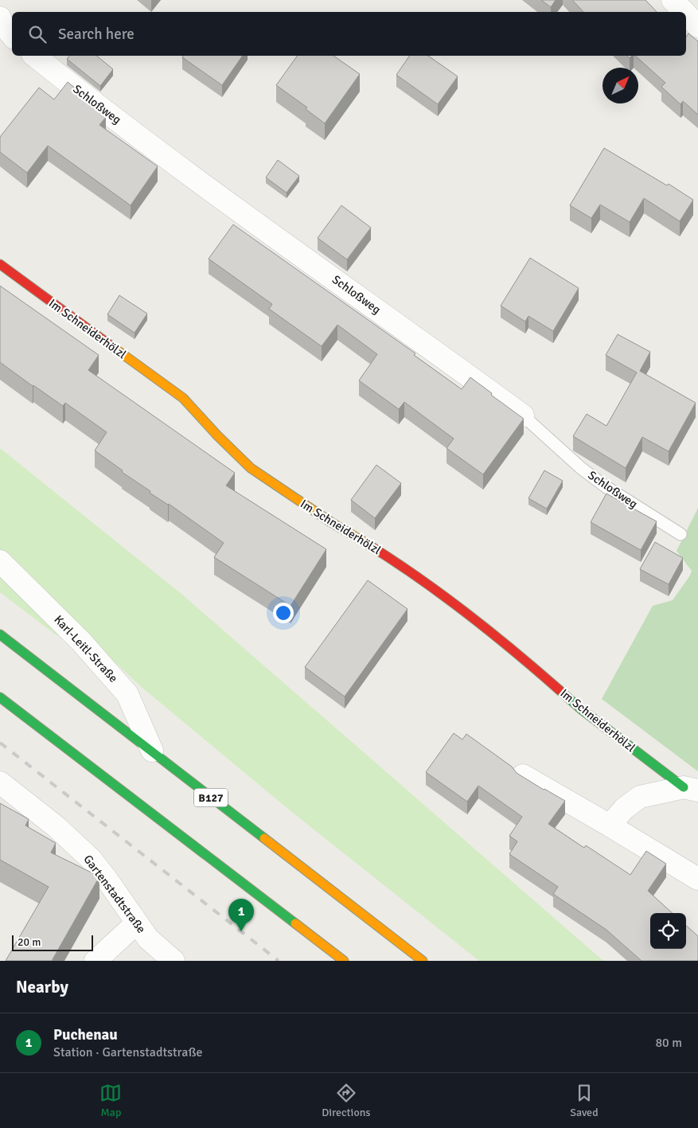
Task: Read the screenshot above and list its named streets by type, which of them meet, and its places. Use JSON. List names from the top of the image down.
{
  "streets": {
    "main road": ["Im Schneiderhölzl", "B127"],
    "street": ["Schloßweg", "Karl-Leitl-Straße", "Gartenstadtstraße"]
  },
  "crossings": [
    ["Karl-Leitl-Straße", "B127"]
  ],
  "scale_bar": "20 m",
  "north": "top right",
  "page": {
    "search": "Search here",
    "pins": "1",
    "scale": "20 m",
    "heading": "Nearby",
    "list": [
      {
        "mark": "1",
        "name": "Puchenau",
        "note": "Station · Gartenstadtstraße",
        "value": "80 m"
      }
    ],
    "nav": ["Map", "Directions", "Saved"]
  }
}
